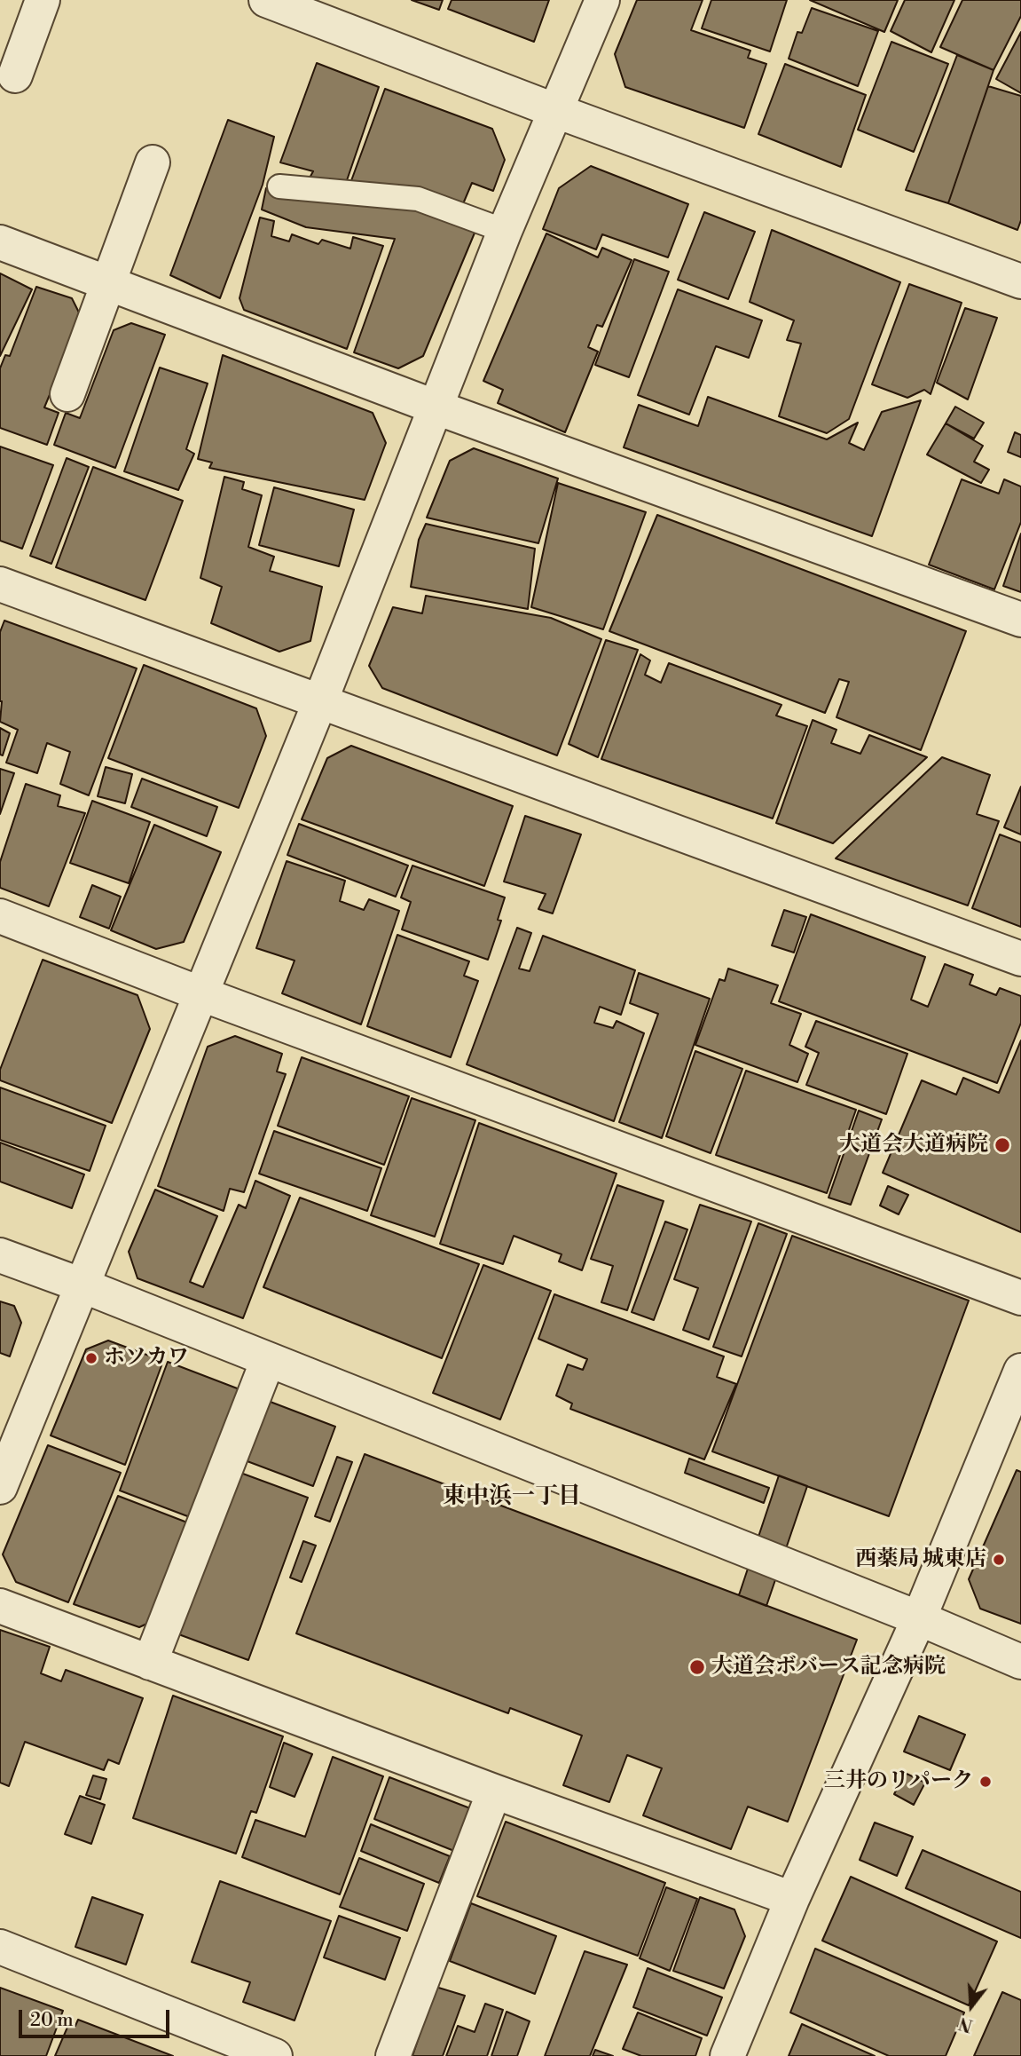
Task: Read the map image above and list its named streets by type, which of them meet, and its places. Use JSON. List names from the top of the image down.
{
  "districts": ["東中浜一丁目"],
  "places": [
    "大道会大道病院",
    "ホソカワ",
    "西薬局 城東店",
    "大道会ボバース記念病院",
    "三井のリパーク"
  ],
  "scale_bar": "20 m",
  "north": "bottom"
}
